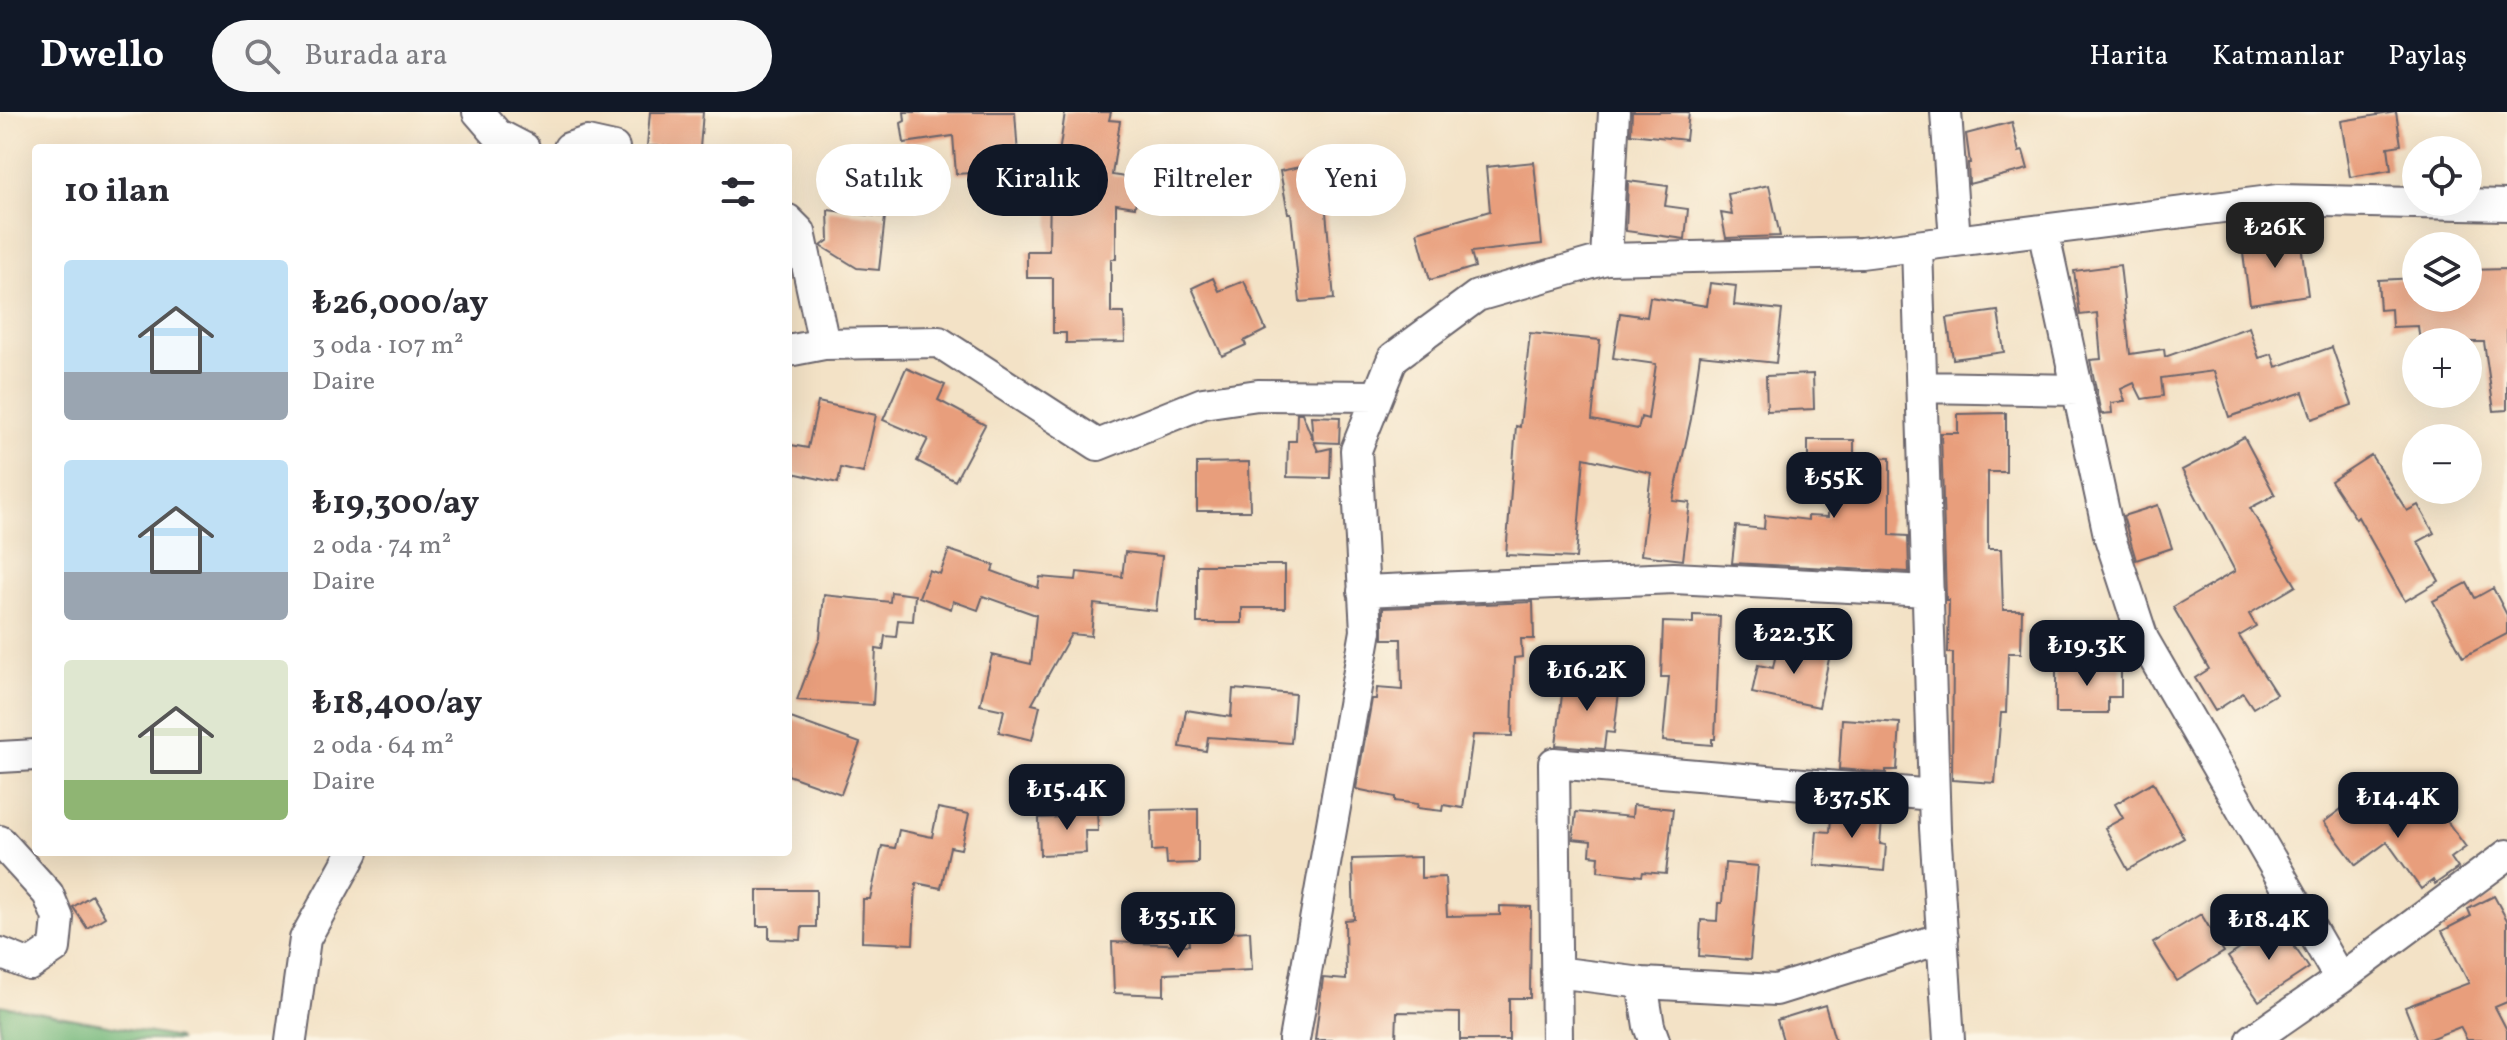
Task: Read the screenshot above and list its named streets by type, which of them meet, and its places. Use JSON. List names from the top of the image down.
{
  "page": {
    "header": "Dwello",
    "search": "Burada ara",
    "nav": ["Harita", "Katmanlar", "Paylaş"],
    "map_buttons": ["+", "−"],
    "chip": [
      "Satılık",
      "Kiralık",
      "Filtreler",
      "Yeni"
    ],
    "heading": "10 ilan",
    "price": [
      "₺26K",
      "₺55K",
      "₺22.3K",
      "₺19.3K",
      "₺16.2K",
      "₺15.4K",
      "₺37.5K",
      "₺14.4K",
      "₺35.1K",
      "₺18.4K"
    ],
    "list": [
      {
        "name": "₺26,000/ay",
        "note": "3 oda · 107 m² · Daire"
      },
      {
        "name": "₺19,300/ay",
        "note": "2 oda · 74 m² · Daire"
      },
      {
        "name": "₺18,400/ay",
        "note": "2 oda · 64 m² · Daire"
      }
    ]
  }
}
